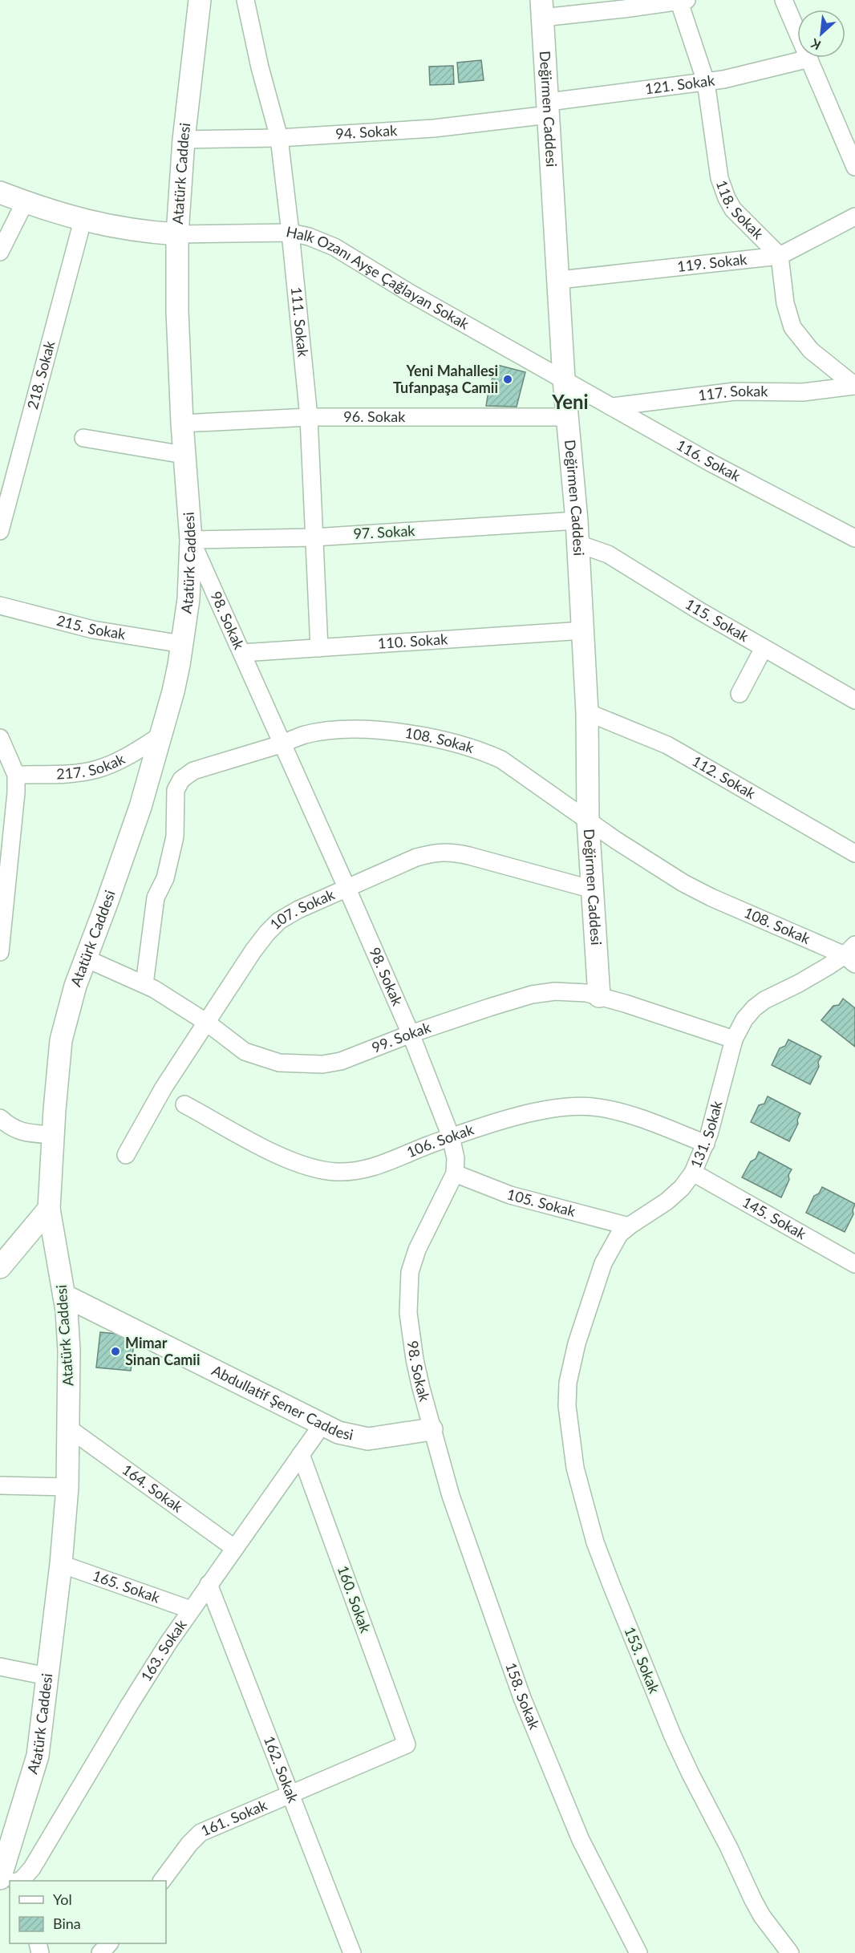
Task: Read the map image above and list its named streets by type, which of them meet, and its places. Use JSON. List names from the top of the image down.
{
  "streets": {
    "street": [
      "121. Sokak",
      "Değirmen Caddesi",
      "94. Sokak",
      "Atatürk Caddesi",
      "118. Sokak",
      "119. Sokak",
      "Halk Ozanı Ayşe Çağlayan Sokak",
      "111. Sokak",
      "218. Sokak",
      "117. Sokak",
      "96. Sokak",
      "116. Sokak",
      "97. Sokak",
      "98. Sokak",
      "115. Sokak",
      "215. Sokak",
      "110. Sokak",
      "108. Sokak",
      "217. Sokak",
      "112. Sokak",
      "107. Sokak",
      "99. Sokak",
      "131. Sokak",
      "106. Sokak",
      "105. Sokak",
      "145. Sokak",
      "Abdullatif Şener Caddesi",
      "164. Sokak",
      "165. Sokak",
      "160. Sokak",
      "163. Sokak",
      "153. Sokak",
      "158. Sokak",
      "162. Sokak",
      "161. Sokak"
    ]
  },
  "crossings": [
    ["121. Sokak", "Değirmen Caddesi"],
    ["121. Sokak", "94. Sokak"],
    ["121. Sokak", "118. Sokak"],
    ["Değirmen Caddesi", "94. Sokak"],
    ["Değirmen Caddesi", "119. Sokak"],
    ["Değirmen Caddesi", "Halk Ozanı Ayşe Çağlayan Sokak"],
    ["Değirmen Caddesi", "96. Sokak"],
    ["Değirmen Caddesi", "116. Sokak"],
    ["Değirmen Caddesi", "97. Sokak"],
    ["Değirmen Caddesi", "115. Sokak"],
    ["Değirmen Caddesi", "110. Sokak"],
    ["Değirmen Caddesi", "108. Sokak"],
    ["Değirmen Caddesi", "112. Sokak"],
    ["Değirmen Caddesi", "107. Sokak"],
    ["Değirmen Caddesi", "99. Sokak"],
    ["94. Sokak", "Atatürk Caddesi"],
    ["94. Sokak", "111. Sokak"],
    ["Atatürk Caddesi", "Halk Ozanı Ayşe Çağlayan Sokak"],
    ["Atatürk Caddesi", "96. Sokak"],
    ["Atatürk Caddesi", "97. Sokak"],
    ["Atatürk Caddesi", "98. Sokak"],
    ["Atatürk Caddesi", "215. Sokak"],
    ["Atatürk Caddesi", "217. Sokak"],
    ["Atatürk Caddesi", "99. Sokak"],
    ["Atatürk Caddesi", "Abdullatif Şener Caddesi"],
    ["Atatürk Caddesi", "164. Sokak"],
    ["Atatürk Caddesi", "165. Sokak"],
    ["118. Sokak", "119. Sokak"],
    ["Halk Ozanı Ayşe Çağlayan Sokak", "111. Sokak"],
    ["Halk Ozanı Ayşe Çağlayan Sokak", "116. Sokak"],
    ["111. Sokak", "96. Sokak"],
    ["111. Sokak", "97. Sokak"],
    ["111. Sokak", "110. Sokak"],
    ["117. Sokak", "116. Sokak"],
    ["97. Sokak", "98. Sokak"],
    ["98. Sokak", "110. Sokak"],
    ["98. Sokak", "108. Sokak"],
    ["98. Sokak", "107. Sokak"],
    ["98. Sokak", "99. Sokak"],
    ["98. Sokak", "106. Sokak"],
    ["98. Sokak", "105. Sokak"],
    ["98. Sokak", "Abdullatif Şener Caddesi"],
    ["98. Sokak", "158. Sokak"],
    ["108. Sokak", "99. Sokak"],
    ["108. Sokak", "131. Sokak"],
    ["107. Sokak", "99. Sokak"],
    ["99. Sokak", "131. Sokak"],
    ["131. Sokak", "106. Sokak"],
    ["131. Sokak", "105. Sokak"],
    ["131. Sokak", "145. Sokak"],
    ["131. Sokak", "153. Sokak"],
    ["Abdullatif Şener Caddesi", "163. Sokak"],
    ["Abdullatif Şener Caddesi", "158. Sokak"],
    ["164. Sokak", "163. Sokak"],
    ["165. Sokak", "163. Sokak"],
    ["160. Sokak", "163. Sokak"],
    ["160. Sokak", "161. Sokak"],
    ["163. Sokak", "162. Sokak"],
    ["162. Sokak", "161. Sokak"]
  ],
  "districts": ["Yeni"],
  "places": ["Yeni Mahallesi Tufanpaşa Camii", "Mimar Sinan Camii"],
  "legend": ["Yol", "Bina"],
  "north": "bottom left"
}
